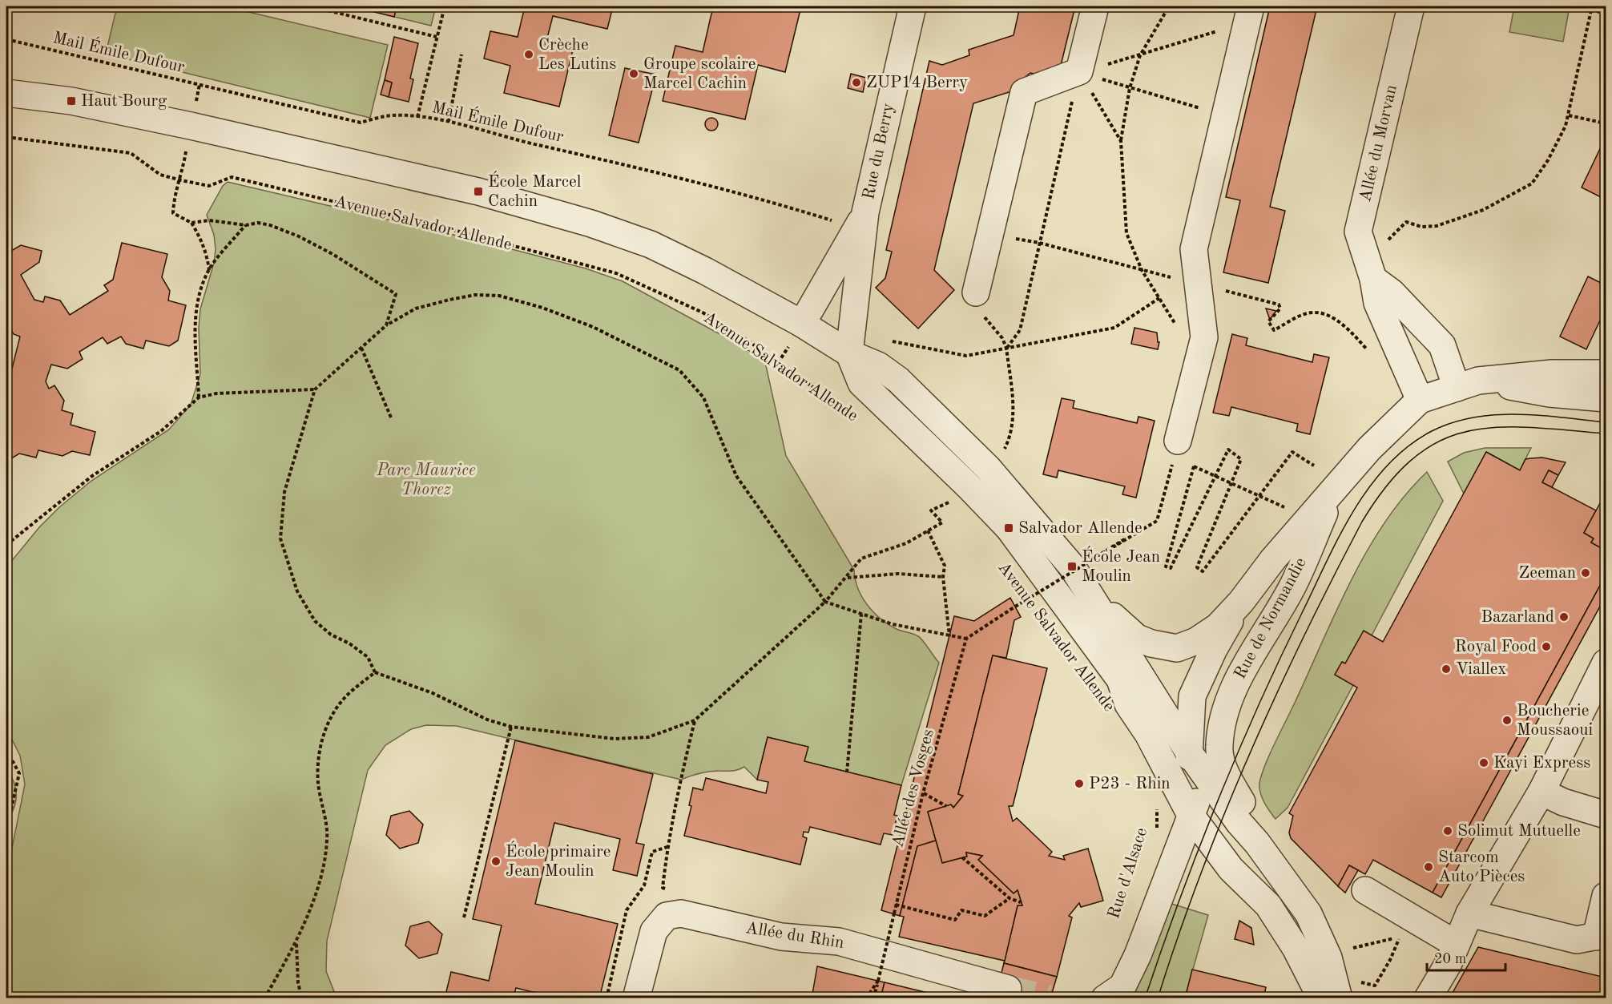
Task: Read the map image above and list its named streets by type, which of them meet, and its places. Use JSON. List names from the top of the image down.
{
  "streets": {
    "street": [
      "Allée du Morvan",
      "Rue du Berry",
      "Avenue Salvador Allende",
      "Rue de Normandie",
      "Allée du Rhin"
    ],
    "path": ["Mail Émile Dufour", "Allée des Vosges", "Rue d'Alsace"]
  },
  "crossings": [
    ["Allée du Morvan", "Rue de Normandie"],
    ["Rue du Berry", "Avenue Salvador Allende"],
    ["Avenue Salvador Allende", "Rue de Normandie"]
  ],
  "parks": ["Parc Maurice Thorez"],
  "places": {
    "other": [
      "Crèche Les Lutins",
      "Groupe scolaire Marcel Cachin",
      "ZUP14 Berry",
      "Zeeman",
      "Bazarland",
      "Royal Food",
      "Viallex",
      "Boucherie Moussaoui",
      "Kayi Express",
      "P23 - Rhin",
      "Solimut Mutuelle",
      "École primaire Jean Moulin",
      "Starcom Auto Pièces"
    ],
    "transit": [
      "Haut Bourg",
      "École Marcel Cachin",
      "Salvador Allende",
      "École Jean Moulin"
    ]
  },
  "scale_bar": "20 m"
}
